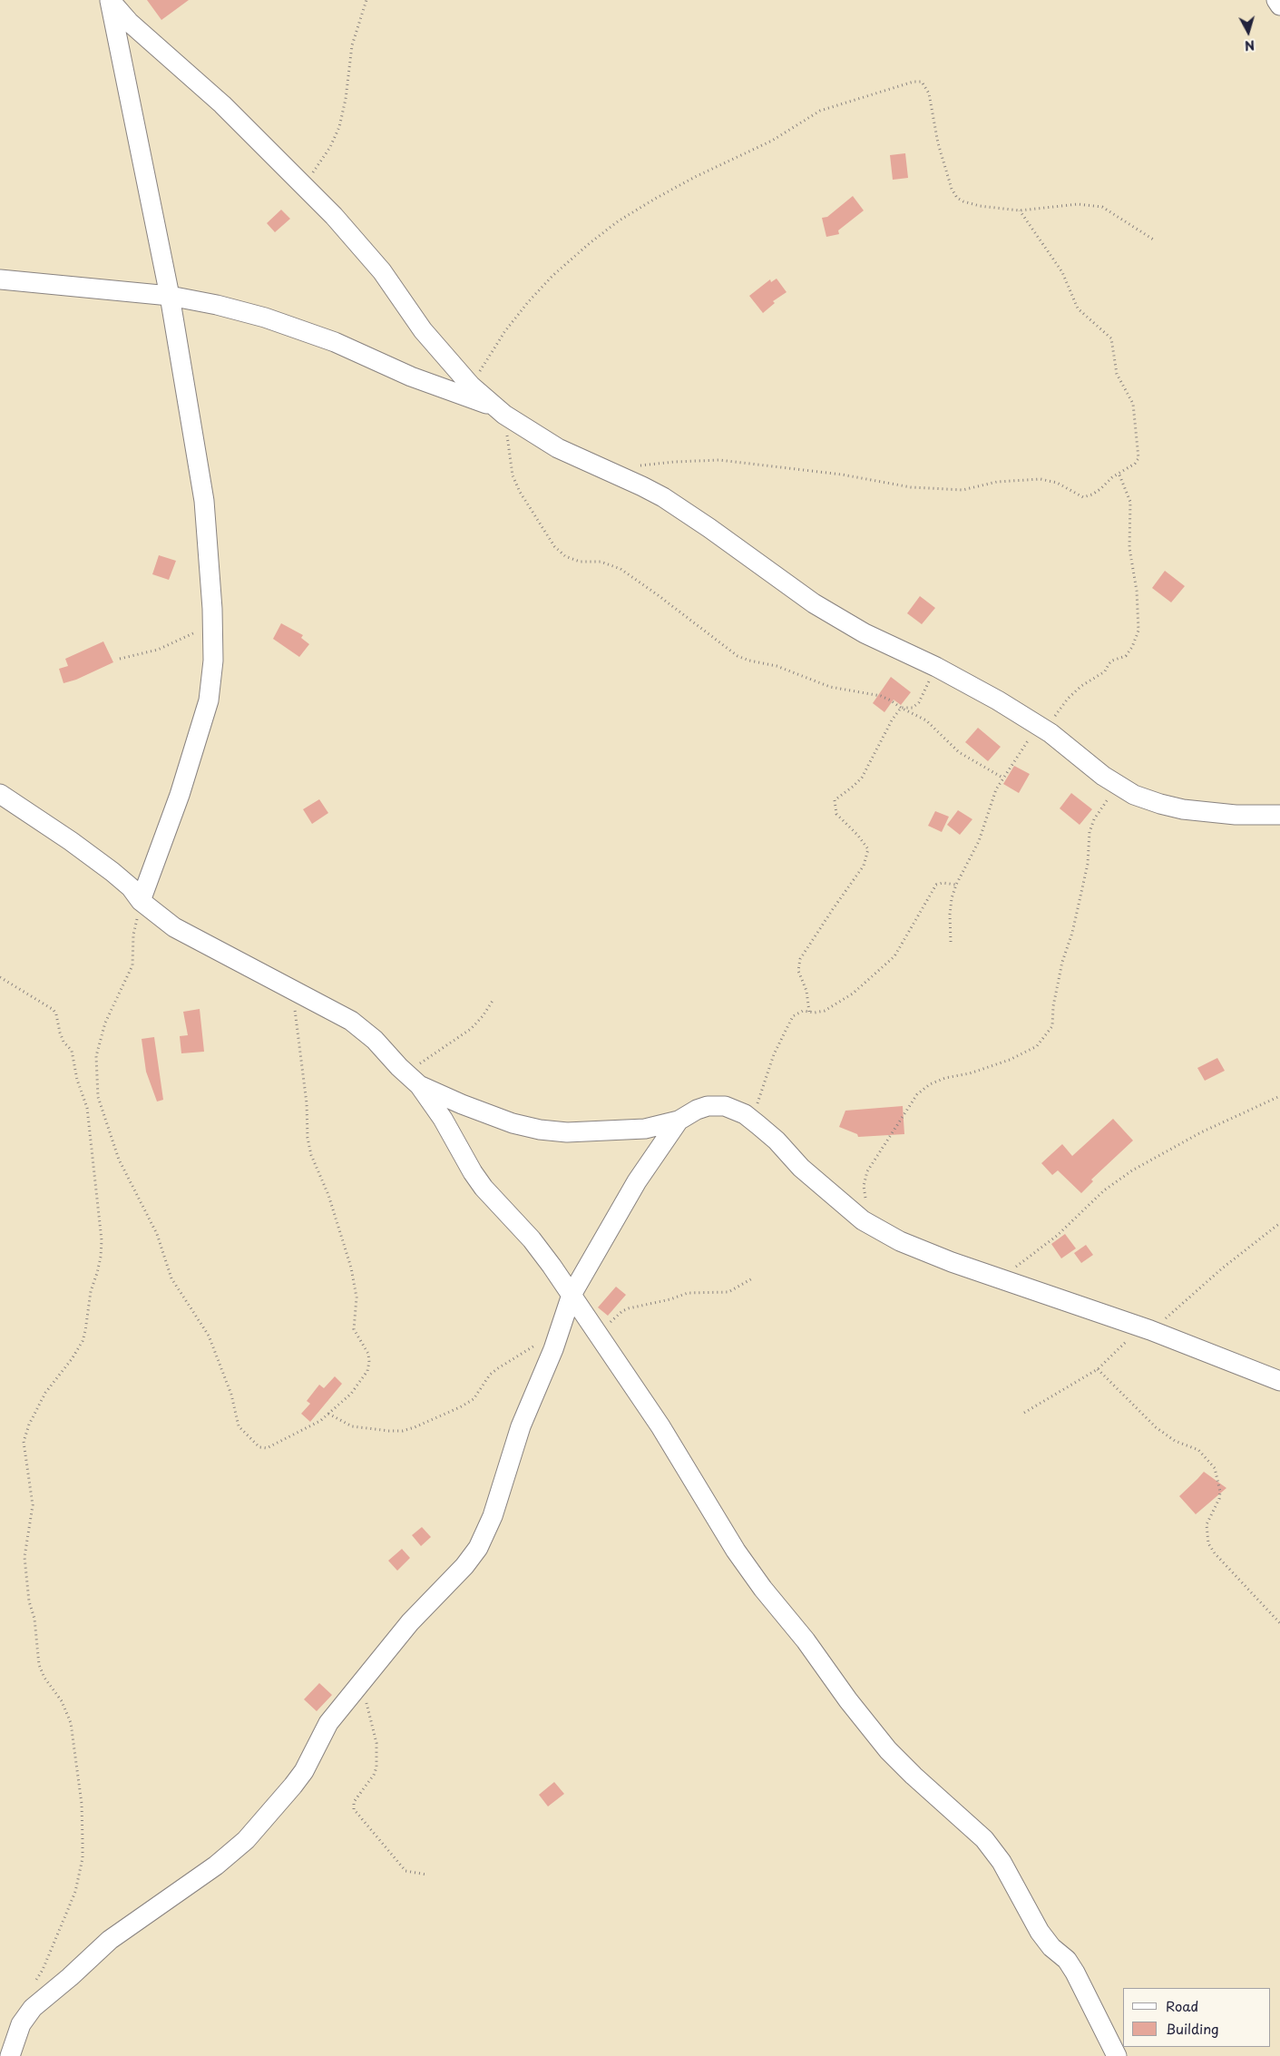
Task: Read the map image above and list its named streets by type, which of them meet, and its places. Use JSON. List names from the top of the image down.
{
  "legend": ["Road", "Building"],
  "north": "bottom"
}
